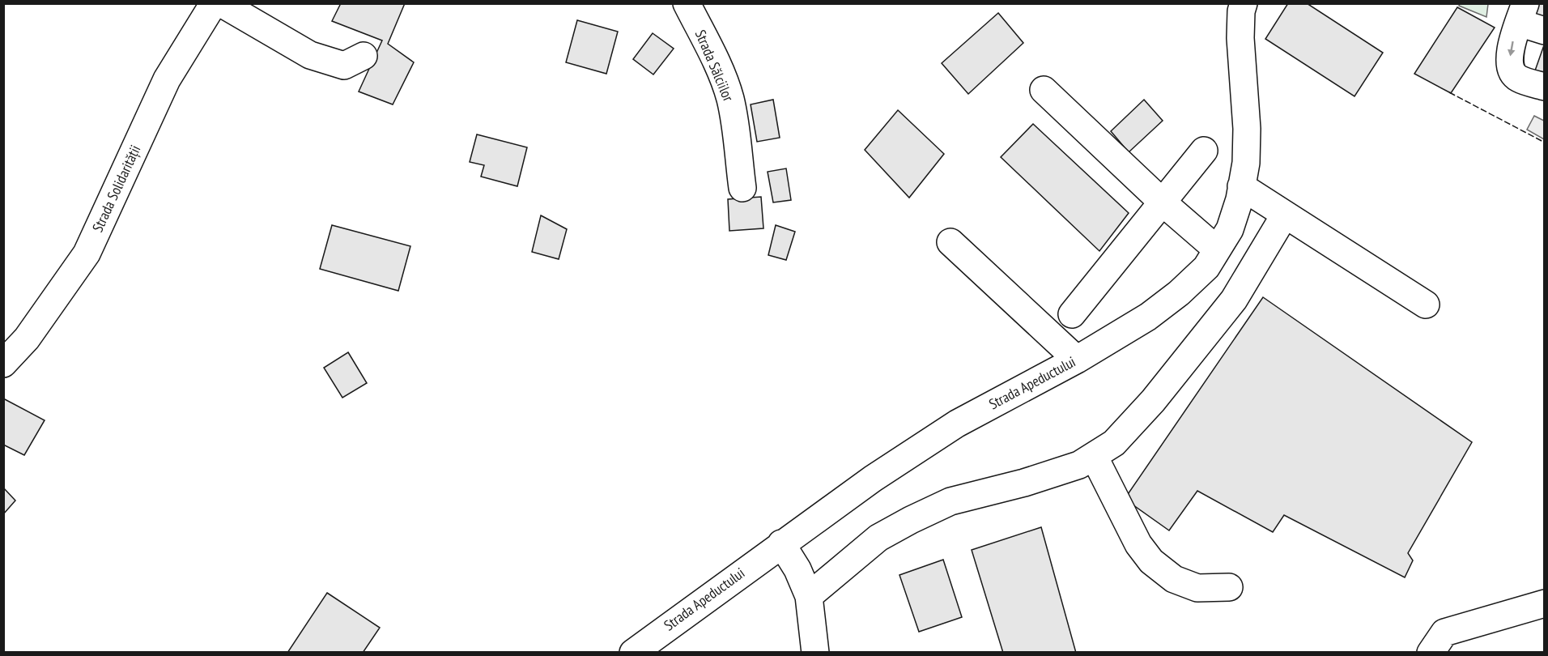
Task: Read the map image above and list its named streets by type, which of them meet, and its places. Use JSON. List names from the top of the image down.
{
  "streets": {
    "street": ["Strada Sălciilor", "Strada Solidarității", "Strada Apeductului"]
  }
}
